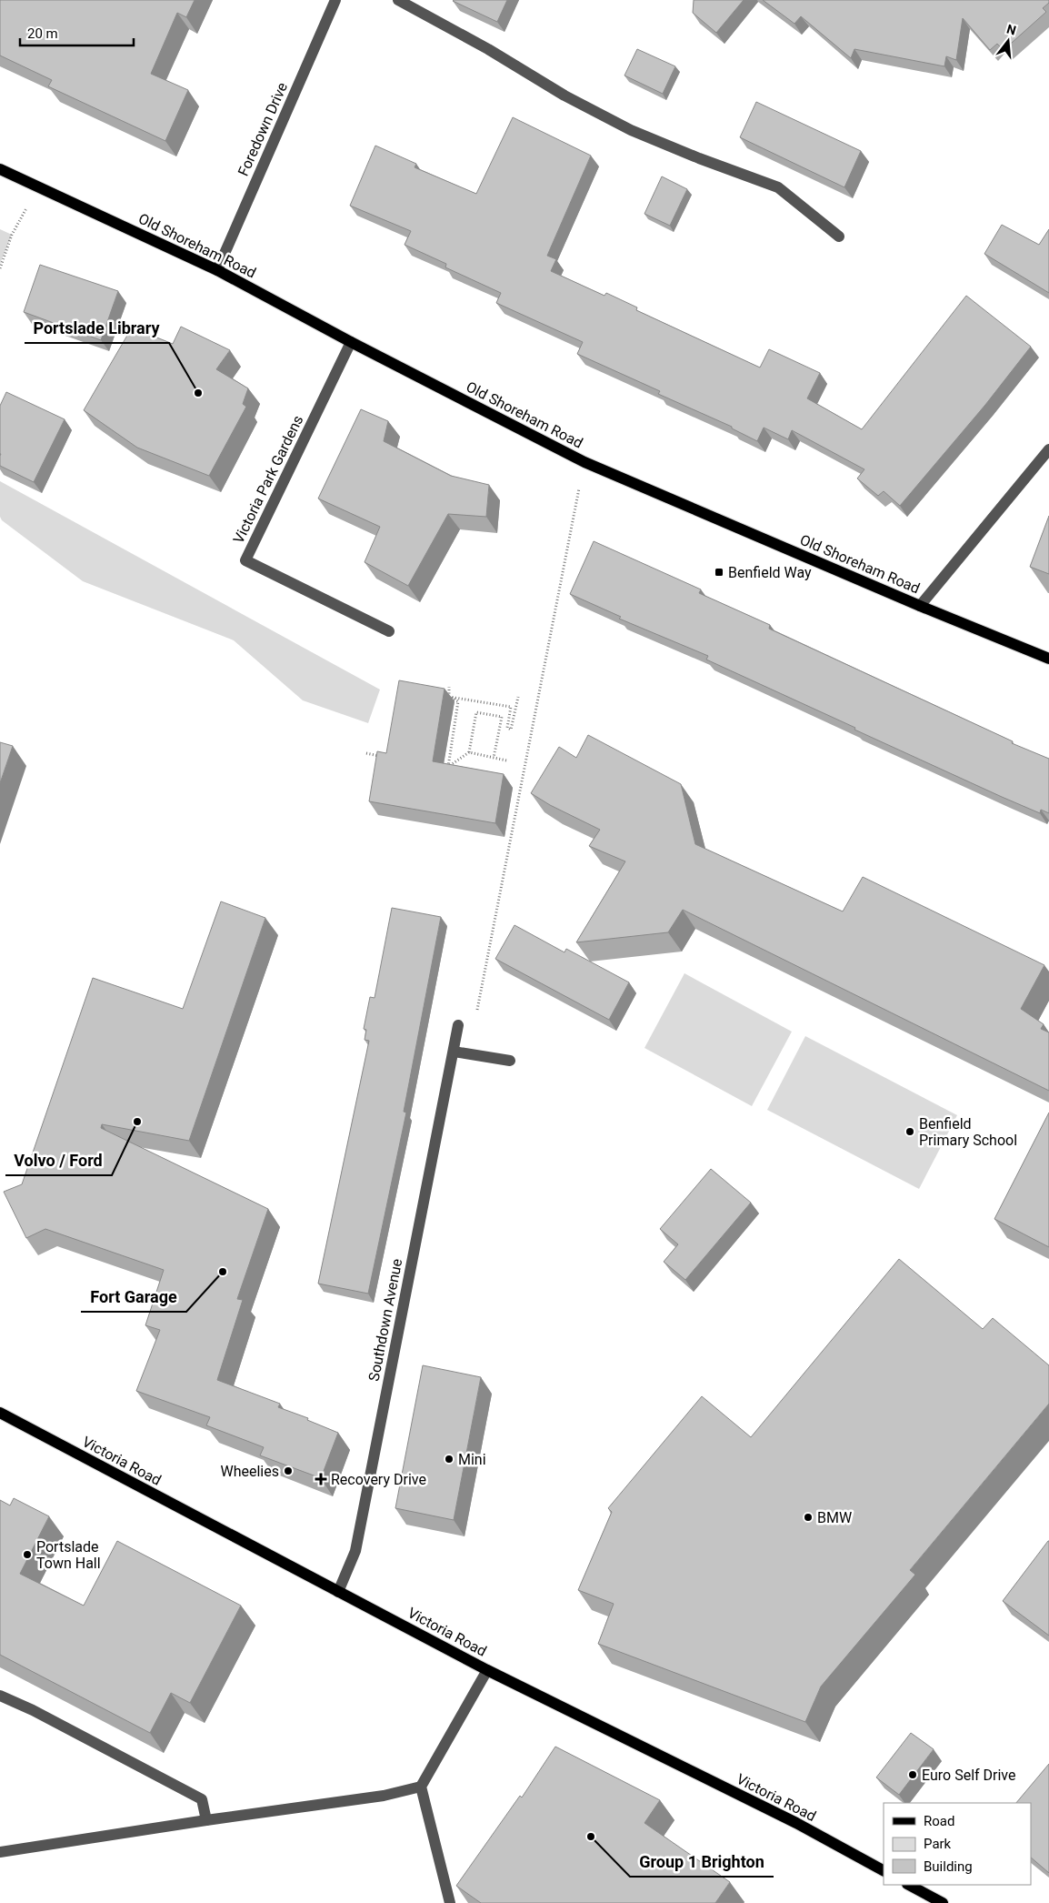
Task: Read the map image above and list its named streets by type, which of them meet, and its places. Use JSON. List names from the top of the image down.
{
  "streets": {
    "main road": ["Old Shoreham Road", "Victoria Road"],
    "street": ["Foredown Drive", "Victoria Park Gardens", "Southdown Avenue"]
  },
  "crossings": [
    ["Foredown Drive", "Old Shoreham Road"],
    ["Old Shoreham Road", "Victoria Park Gardens"],
    ["Southdown Avenue", "Victoria Road"]
  ],
  "places": {
    "other": [
      "Portslade Library",
      "Volvo / Ford",
      "Benfield Primary School",
      "Fort Garage",
      "Mini",
      "Wheelies",
      "BMW",
      "Portslade Town Hall",
      "Euro Self Drive",
      "Group 1 Brighton"
    ],
    "transit": ["Benfield Way"],
    "health": ["Recovery Drive"]
  },
  "legend": ["Road", "Park", "Building"],
  "scale_bar": "20 m",
  "north": "top"
}
